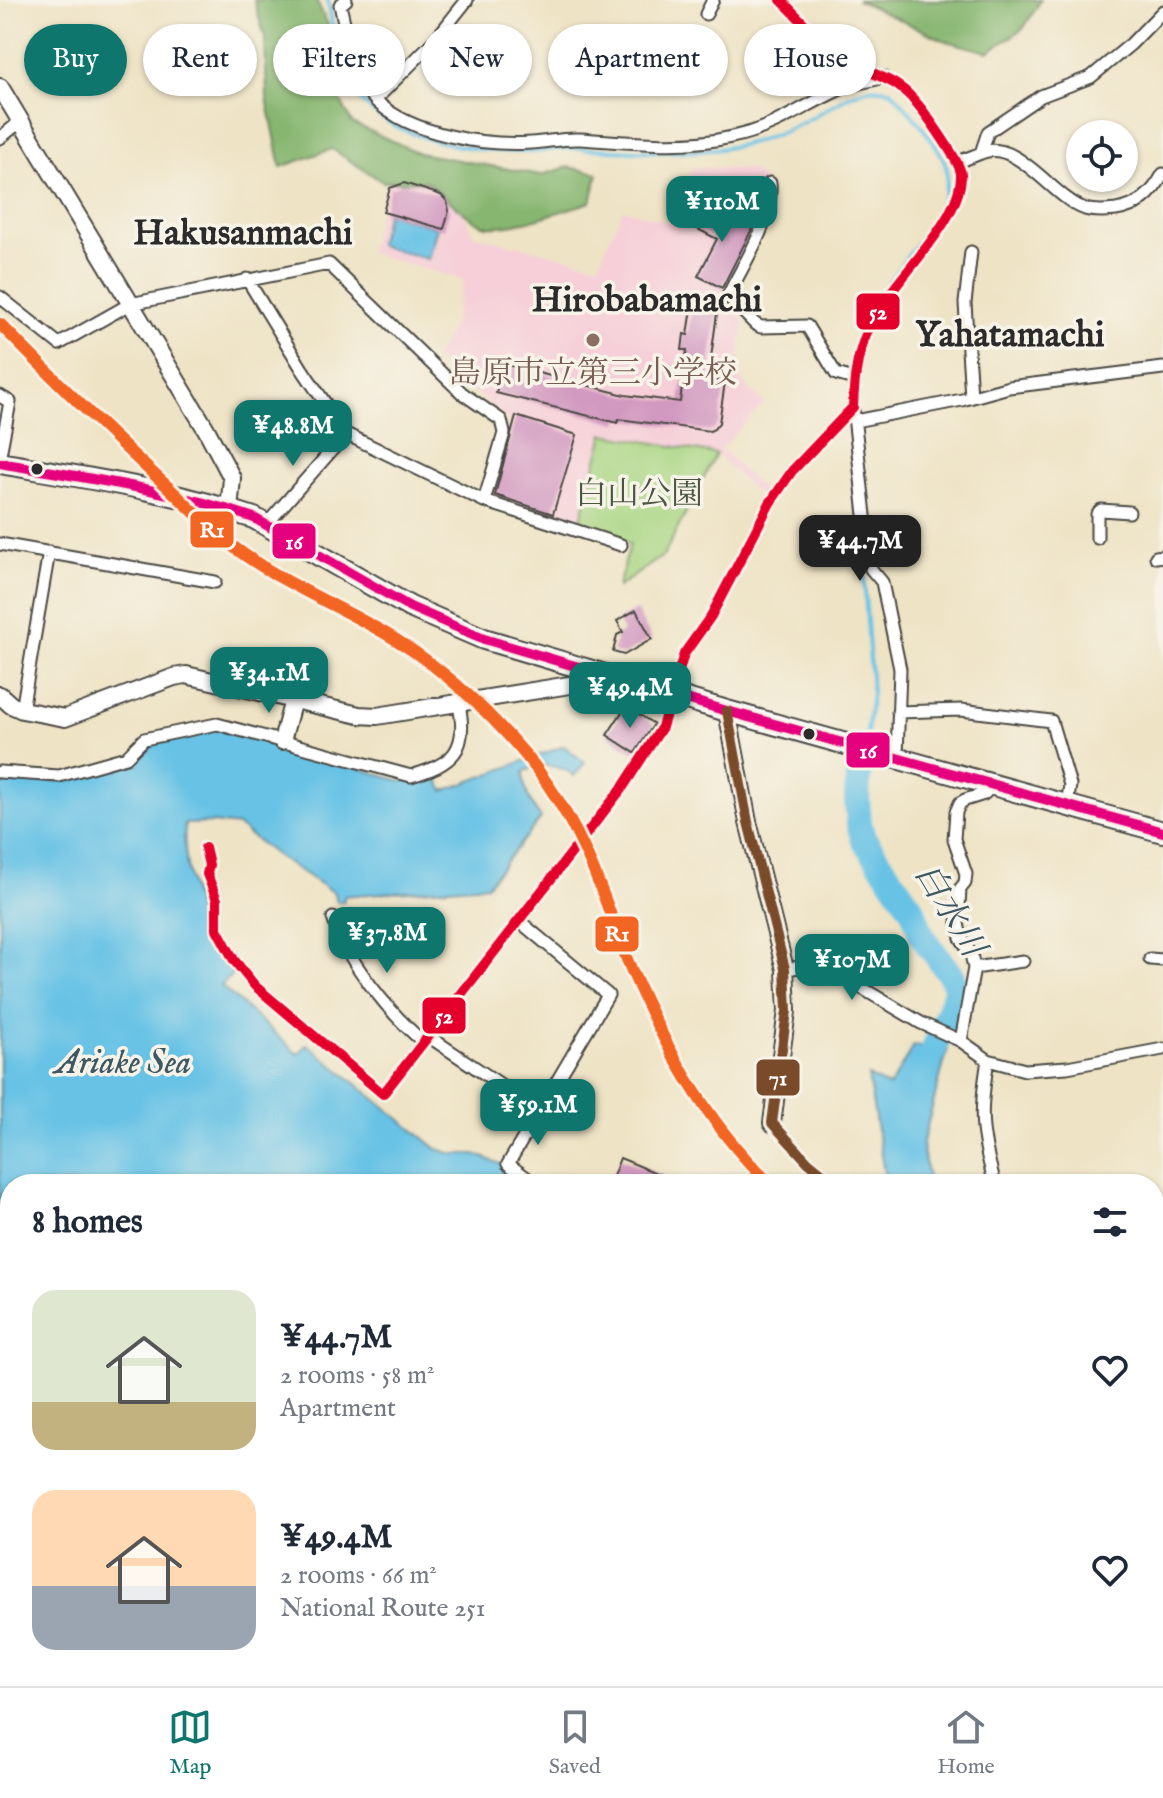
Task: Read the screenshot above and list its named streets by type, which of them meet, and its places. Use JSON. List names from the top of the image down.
{
  "districts": ["Hakusanmachi", "Hirobabamachi", "Yahatamachi"],
  "water": ["白水川", "Ariake Sea"],
  "parks": ["白山公園"],
  "places": ["島原市立第三小学校"],
  "lines": [
    "transit line 52",
    "transit line R1",
    "transit line 16",
    "transit line 71"
  ],
  "page": {
    "chip": [
      "Buy",
      "Rent",
      "Filters",
      "New",
      "Apartment",
      "House"
    ],
    "price": [
      "¥110M",
      "¥48.8M",
      "¥44.7M",
      "¥34.1M",
      "¥49.4M",
      "¥37.8M",
      "¥107M",
      "¥59.1M"
    ],
    "heading": "8 homes",
    "list": [
      {
        "name": "¥44.7M",
        "note": "2 rooms · 58 m² · Apartment"
      },
      {
        "name": "¥49.4M",
        "note": "2 rooms · 66 m² · National Route 251"
      }
    ],
    "tabs": ["Map", "Saved", "Home"]
  }
}
